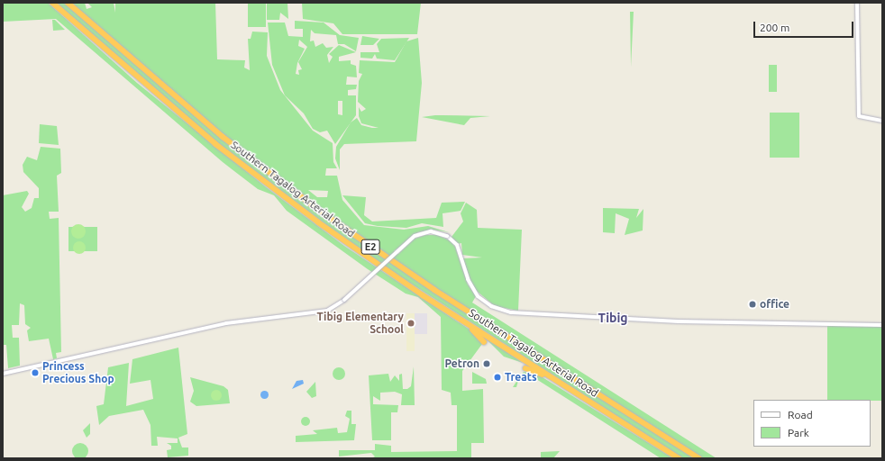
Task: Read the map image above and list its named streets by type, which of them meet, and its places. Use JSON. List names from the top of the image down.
{
  "streets": {
    "highway": ["Southern Tagalog Arterial Road", "E2"]
  },
  "districts": ["Tibig"],
  "places": [
    "office",
    "Tibig Elementary School",
    "Petron",
    "Princess Precious Shop",
    "Treats"
  ],
  "legend": ["Road", "Park"],
  "scale_bar": "200 m"
}
